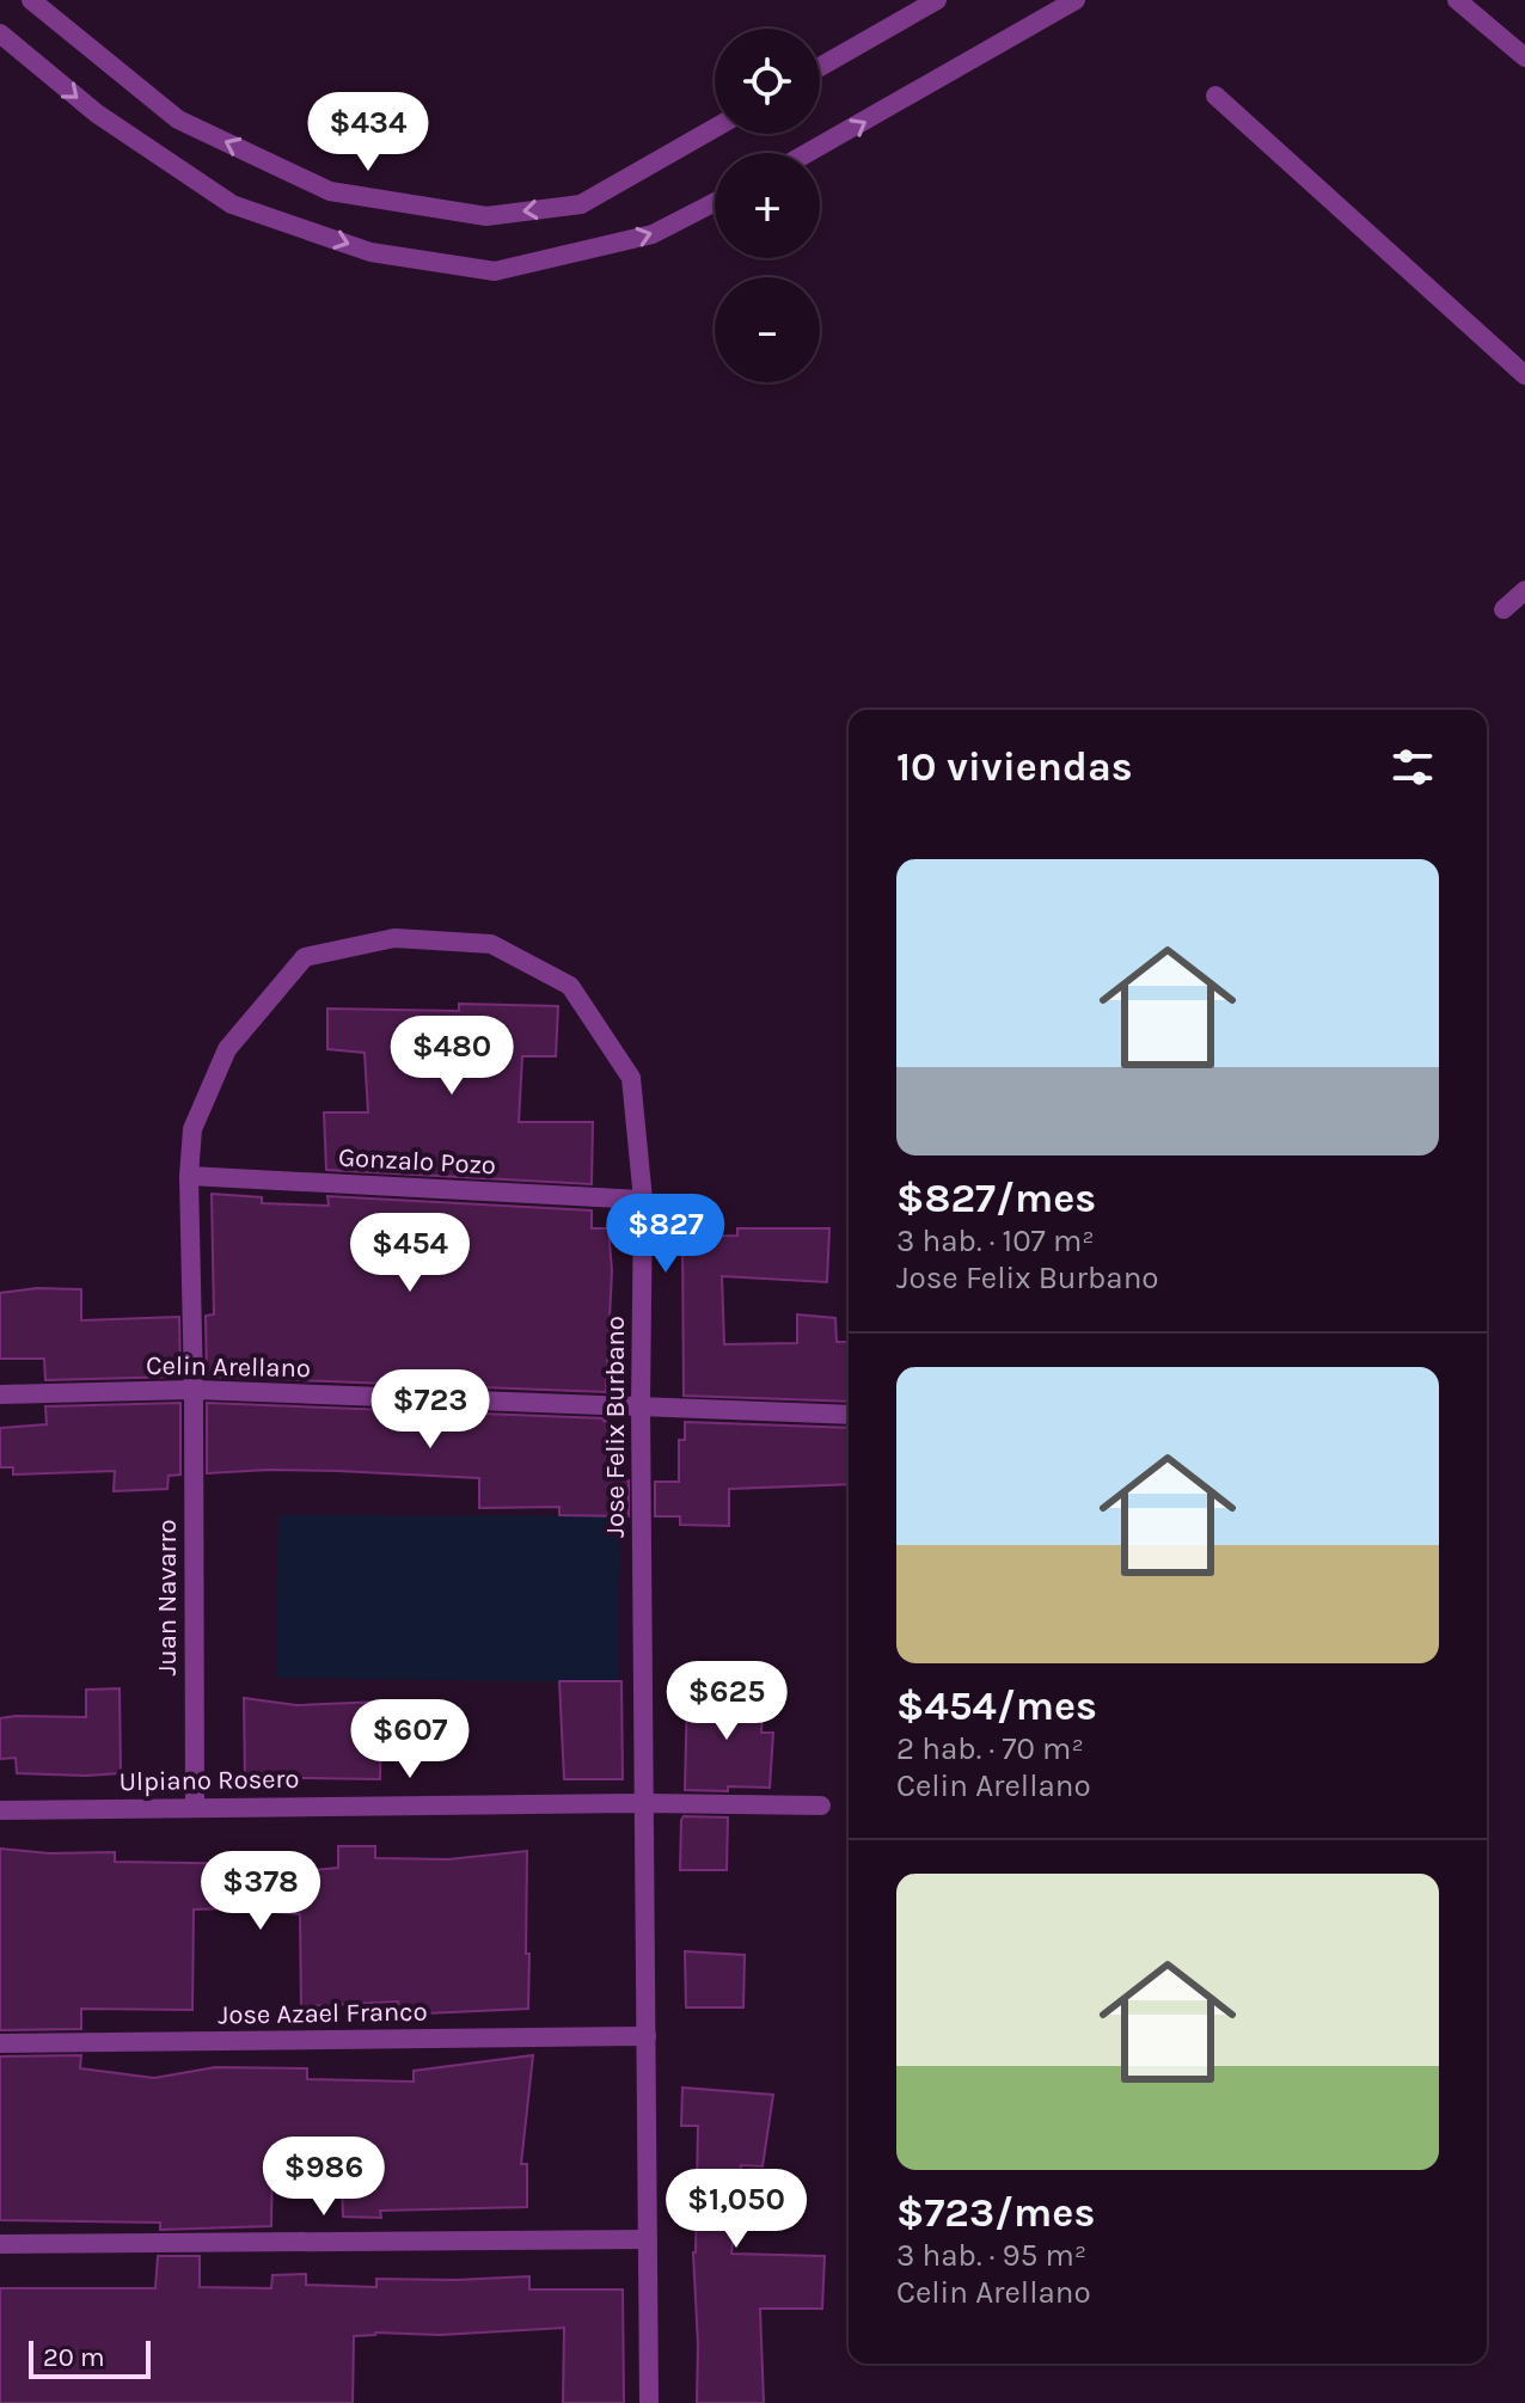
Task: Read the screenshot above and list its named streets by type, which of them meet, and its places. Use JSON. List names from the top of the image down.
{
  "streets": {
    "street": [
      "Gonzalo Pozo",
      "Celin Arellano",
      "Jose Felix Burbano",
      "Juan Navarro",
      "Ulpiano Rosero",
      "Jose Azael Franco"
    ]
  },
  "crossings": [
    ["Gonzalo Pozo", "Jose Felix Burbano"],
    ["Celin Arellano", "Jose Felix Burbano"],
    ["Celin Arellano", "Juan Navarro"],
    ["Jose Felix Burbano", "Juan Navarro"],
    ["Jose Felix Burbano", "Ulpiano Rosero"],
    ["Jose Felix Burbano", "Jose Azael Franco"],
    ["Juan Navarro", "Ulpiano Rosero"]
  ],
  "scale_bar": "20 m",
  "page": {
    "map_buttons": ["+", "−"],
    "price": [
      "$434",
      "$480",
      "$827",
      "$454",
      "$723",
      "$625",
      "$607",
      "$378",
      "$986",
      "$1,050"
    ],
    "heading": "10 viviendas",
    "list": [
      {
        "name": "$827/mes",
        "note": "3 hab. · 107 m² · Jose Felix Burbano"
      },
      {
        "name": "$454/mes",
        "note": "2 hab. · 70 m² · Celin Arellano"
      },
      {
        "name": "$723/mes",
        "note": "3 hab. · 95 m² · Celin Arellano"
      }
    ],
    "scale": "20 m"
  }
}
